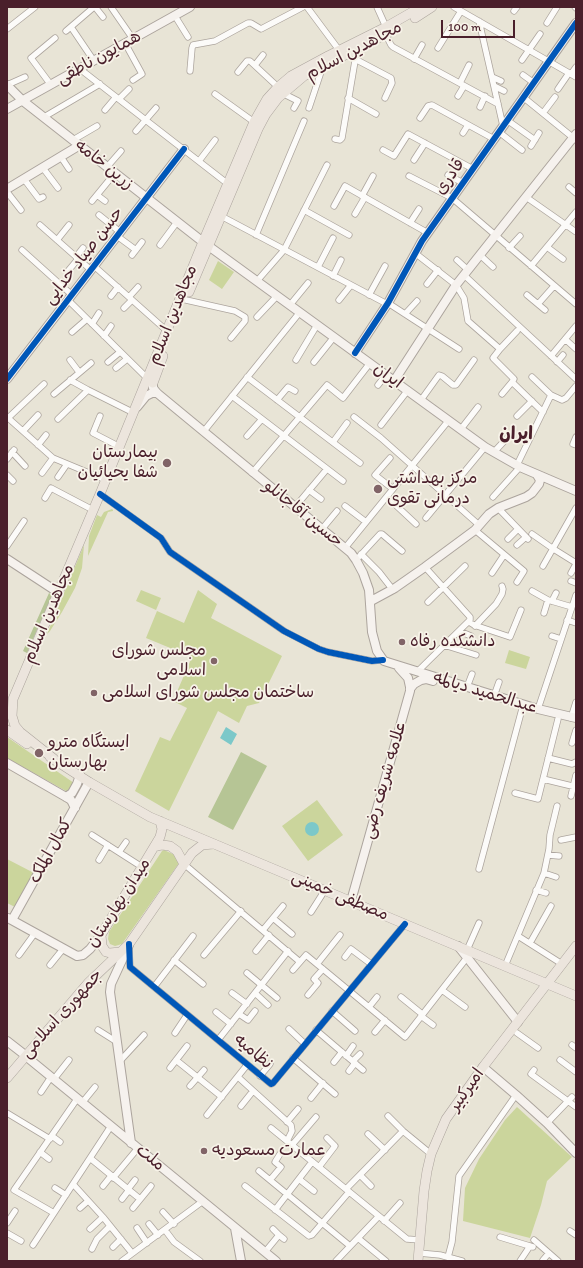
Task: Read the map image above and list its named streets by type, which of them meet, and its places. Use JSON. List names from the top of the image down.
{
  "streets": {
    "main road": [
      "مجاهدین اسلام",
      "همایون ناطقی",
      "زرین خامه",
      "قادرى",
      "حسن صیاد خدایی",
      "ایران",
      "حسین آقاجانلو",
      "عبدالحمید دیالمه",
      "علامه شریف رضی",
      "کمال الملک",
      "مصطفی خمینی",
      "میدان بهارستان",
      "جمهوری اسلامی",
      "امیرکبیر",
      "ملت"
    ],
    "street": ["نظامیه"]
  },
  "crossings": [
    ["مجاهدین اسلام", "زرین خامه"],
    ["مجاهدین اسلام", "ایران"],
    ["همایون ناطقی", "زرین خامه"],
    ["زرین خامه", "حسن صیاد خدایی"],
    ["زرین خامه", "ایران"],
    ["قادرى", "ایران"],
    ["عبدالحمید دیالمه", "علامه شریف رضی"],
    ["علامه شریف رضی", "مصطفی خمینی"],
    ["کمال الملک", "مصطفی خمینی"],
    ["مصطفی خمینی", "میدان بهارستان"],
    ["مصطفی خمینی", "نظامیه"],
    ["مصطفی خمینی", "امیرکبیر"],
    ["میدان بهارستان", "جمهوری اسلامی"],
    ["میدان بهارستان", "نظامیه"],
    ["جمهوری اسلامی", "ملت"]
  ],
  "districts": ["ایران"],
  "places": [
    "بیمارستان شفا یحیائیان",
    "مرکز بهداشتی درمانی تقوی",
    "دانشکده رفاه",
    "مجلس شورای اسلامی",
    "ساختمان مجلس شورای اسلامی",
    "ایستگاه مترو بهارستان",
    "عمارت مسعودیه"
  ],
  "scale_bar": "100 m"
}
